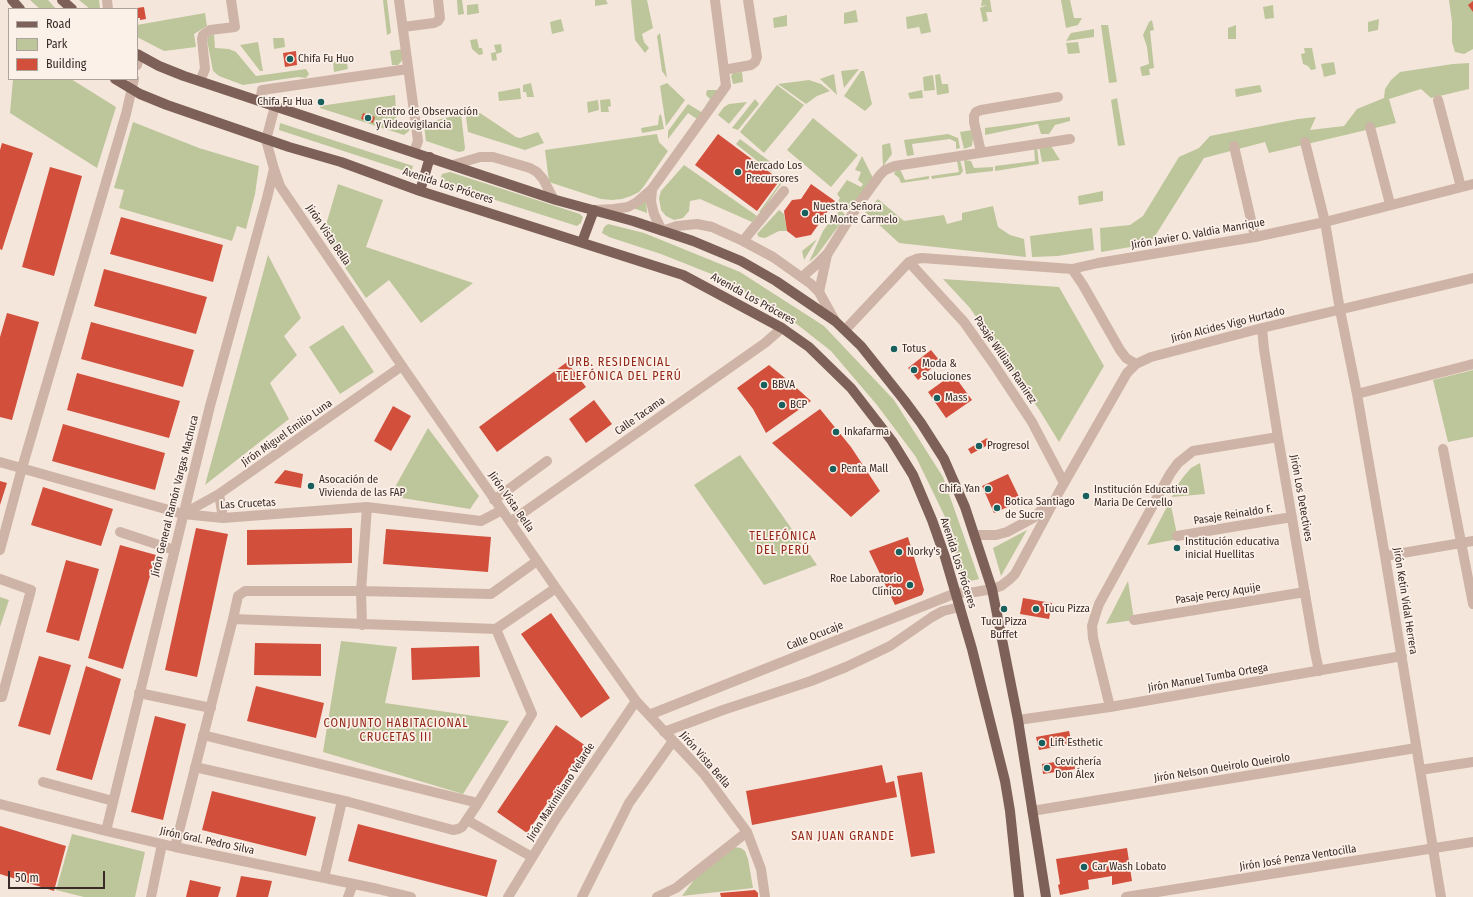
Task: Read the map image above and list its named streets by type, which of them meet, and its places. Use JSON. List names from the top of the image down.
{
  "streets": {
    "main road": ["Avenida Los Próceres"],
    "street": [
      "Jirón Javier O. Valdia Manrique",
      "Jirón Vista Bella",
      "Jirón Alcides Vigo Hurtado",
      "Pasaje William Ramírez",
      "Calle Tacama",
      "Jirón Miguel Emilio Luna",
      "Jirón General Ramón Vargas Machuca",
      "Jirón Los Detectives",
      "Las Crucetas",
      "Pasaje Reinaldo F.",
      "Pasaje Percy Aquije",
      "Jirón Ketín Vidal Herrera",
      "Calle Ocucaje",
      "Jirón Manuel Tumba Ortega",
      "Jirón Nelson Queirolo Queirolo",
      "Jirón Maximiliano Velarde",
      "Jirón Gral. Pedro Silva",
      "Jirón José Penza Ventocilla"
    ]
  },
  "crossings": [
    ["Avenida Los Próceres", "Jirón Vista Bella"],
    ["Avenida Los Próceres", "Jirón Alcides Vigo Hurtado"],
    ["Avenida Los Próceres", "Calle Tacama"],
    ["Avenida Los Próceres", "Calle Ocucaje"],
    ["Avenida Los Próceres", "Jirón Manuel Tumba Ortega"],
    ["Avenida Los Próceres", "Jirón Nelson Queirolo Queirolo"],
    ["Jirón Javier O. Valdia Manrique", "Pasaje William Ramírez"],
    ["Jirón Javier O. Valdia Manrique", "Jirón Ketín Vidal Herrera"],
    ["Jirón Vista Bella", "Calle Tacama"],
    ["Jirón Vista Bella", "Jirón Miguel Emilio Luna"],
    ["Jirón Vista Bella", "Jirón General Ramón Vargas Machuca"],
    ["Jirón Vista Bella", "Las Crucetas"],
    ["Jirón Vista Bella", "Calle Ocucaje"],
    ["Jirón Vista Bella", "Jirón Maximiliano Velarde"],
    ["Jirón Alcides Vigo Hurtado", "Pasaje William Ramírez"],
    ["Jirón Alcides Vigo Hurtado", "Jirón Los Detectives"],
    ["Jirón Alcides Vigo Hurtado", "Jirón Ketín Vidal Herrera"],
    ["Jirón Alcides Vigo Hurtado", "Calle Ocucaje"],
    ["Jirón Miguel Emilio Luna", "Jirón General Ramón Vargas Machuca"],
    ["Jirón Miguel Emilio Luna", "Las Crucetas"],
    ["Jirón General Ramón Vargas Machuca", "Las Crucetas"],
    ["Jirón General Ramón Vargas Machuca", "Jirón Gral. Pedro Silva"],
    ["Jirón Los Detectives", "Pasaje Reinaldo F."],
    ["Jirón Los Detectives", "Pasaje Percy Aquije"],
    ["Jirón Los Detectives", "Jirón Manuel Tumba Ortega"],
    ["Jirón Ketín Vidal Herrera", "Jirón Manuel Tumba Ortega"],
    ["Jirón Ketín Vidal Herrera", "Jirón Nelson Queirolo Queirolo"],
    ["Jirón Ketín Vidal Herrera", "Jirón José Penza Ventocilla"]
  ],
  "districts": [
    "URB. RESIDENCIAL TELEFÓNICA DEL PERÚ",
    "TELEFÓNICA DEL PERÚ",
    "CONJUNTO HABITACIONAL CRUCETAS III",
    "SAN JUAN GRANDE"
  ],
  "places": [
    "Chifa Fu Huo",
    "Chifa Fu Hua",
    "Centro de Observación y Videovigilancia",
    "Mercado Los Precursores",
    "Nuestra Señora del Monte Carmelo",
    "Totus",
    "Moda & Soluciones",
    "BBVA",
    "Mass",
    "BCP",
    "Inkafarma",
    "Progresol",
    "Penta Mall",
    "Asocación de Vivienda de las FAP",
    "Chifa Yan",
    "Institución Educativa Maria De Cervello",
    "Botica Santiago de Sucre",
    "Institución educativa inicial Huellitas",
    "Norky's",
    "Roe Laboratorio Clínico",
    "Tucu Pizza Buffet",
    "Tucu Pizza",
    "Lift Esthetic",
    "Cevichería Don Álex",
    "Car Wash Lobato"
  ],
  "legend": ["Road", "Park", "Building"],
  "scale_bar": "50 m"
}
